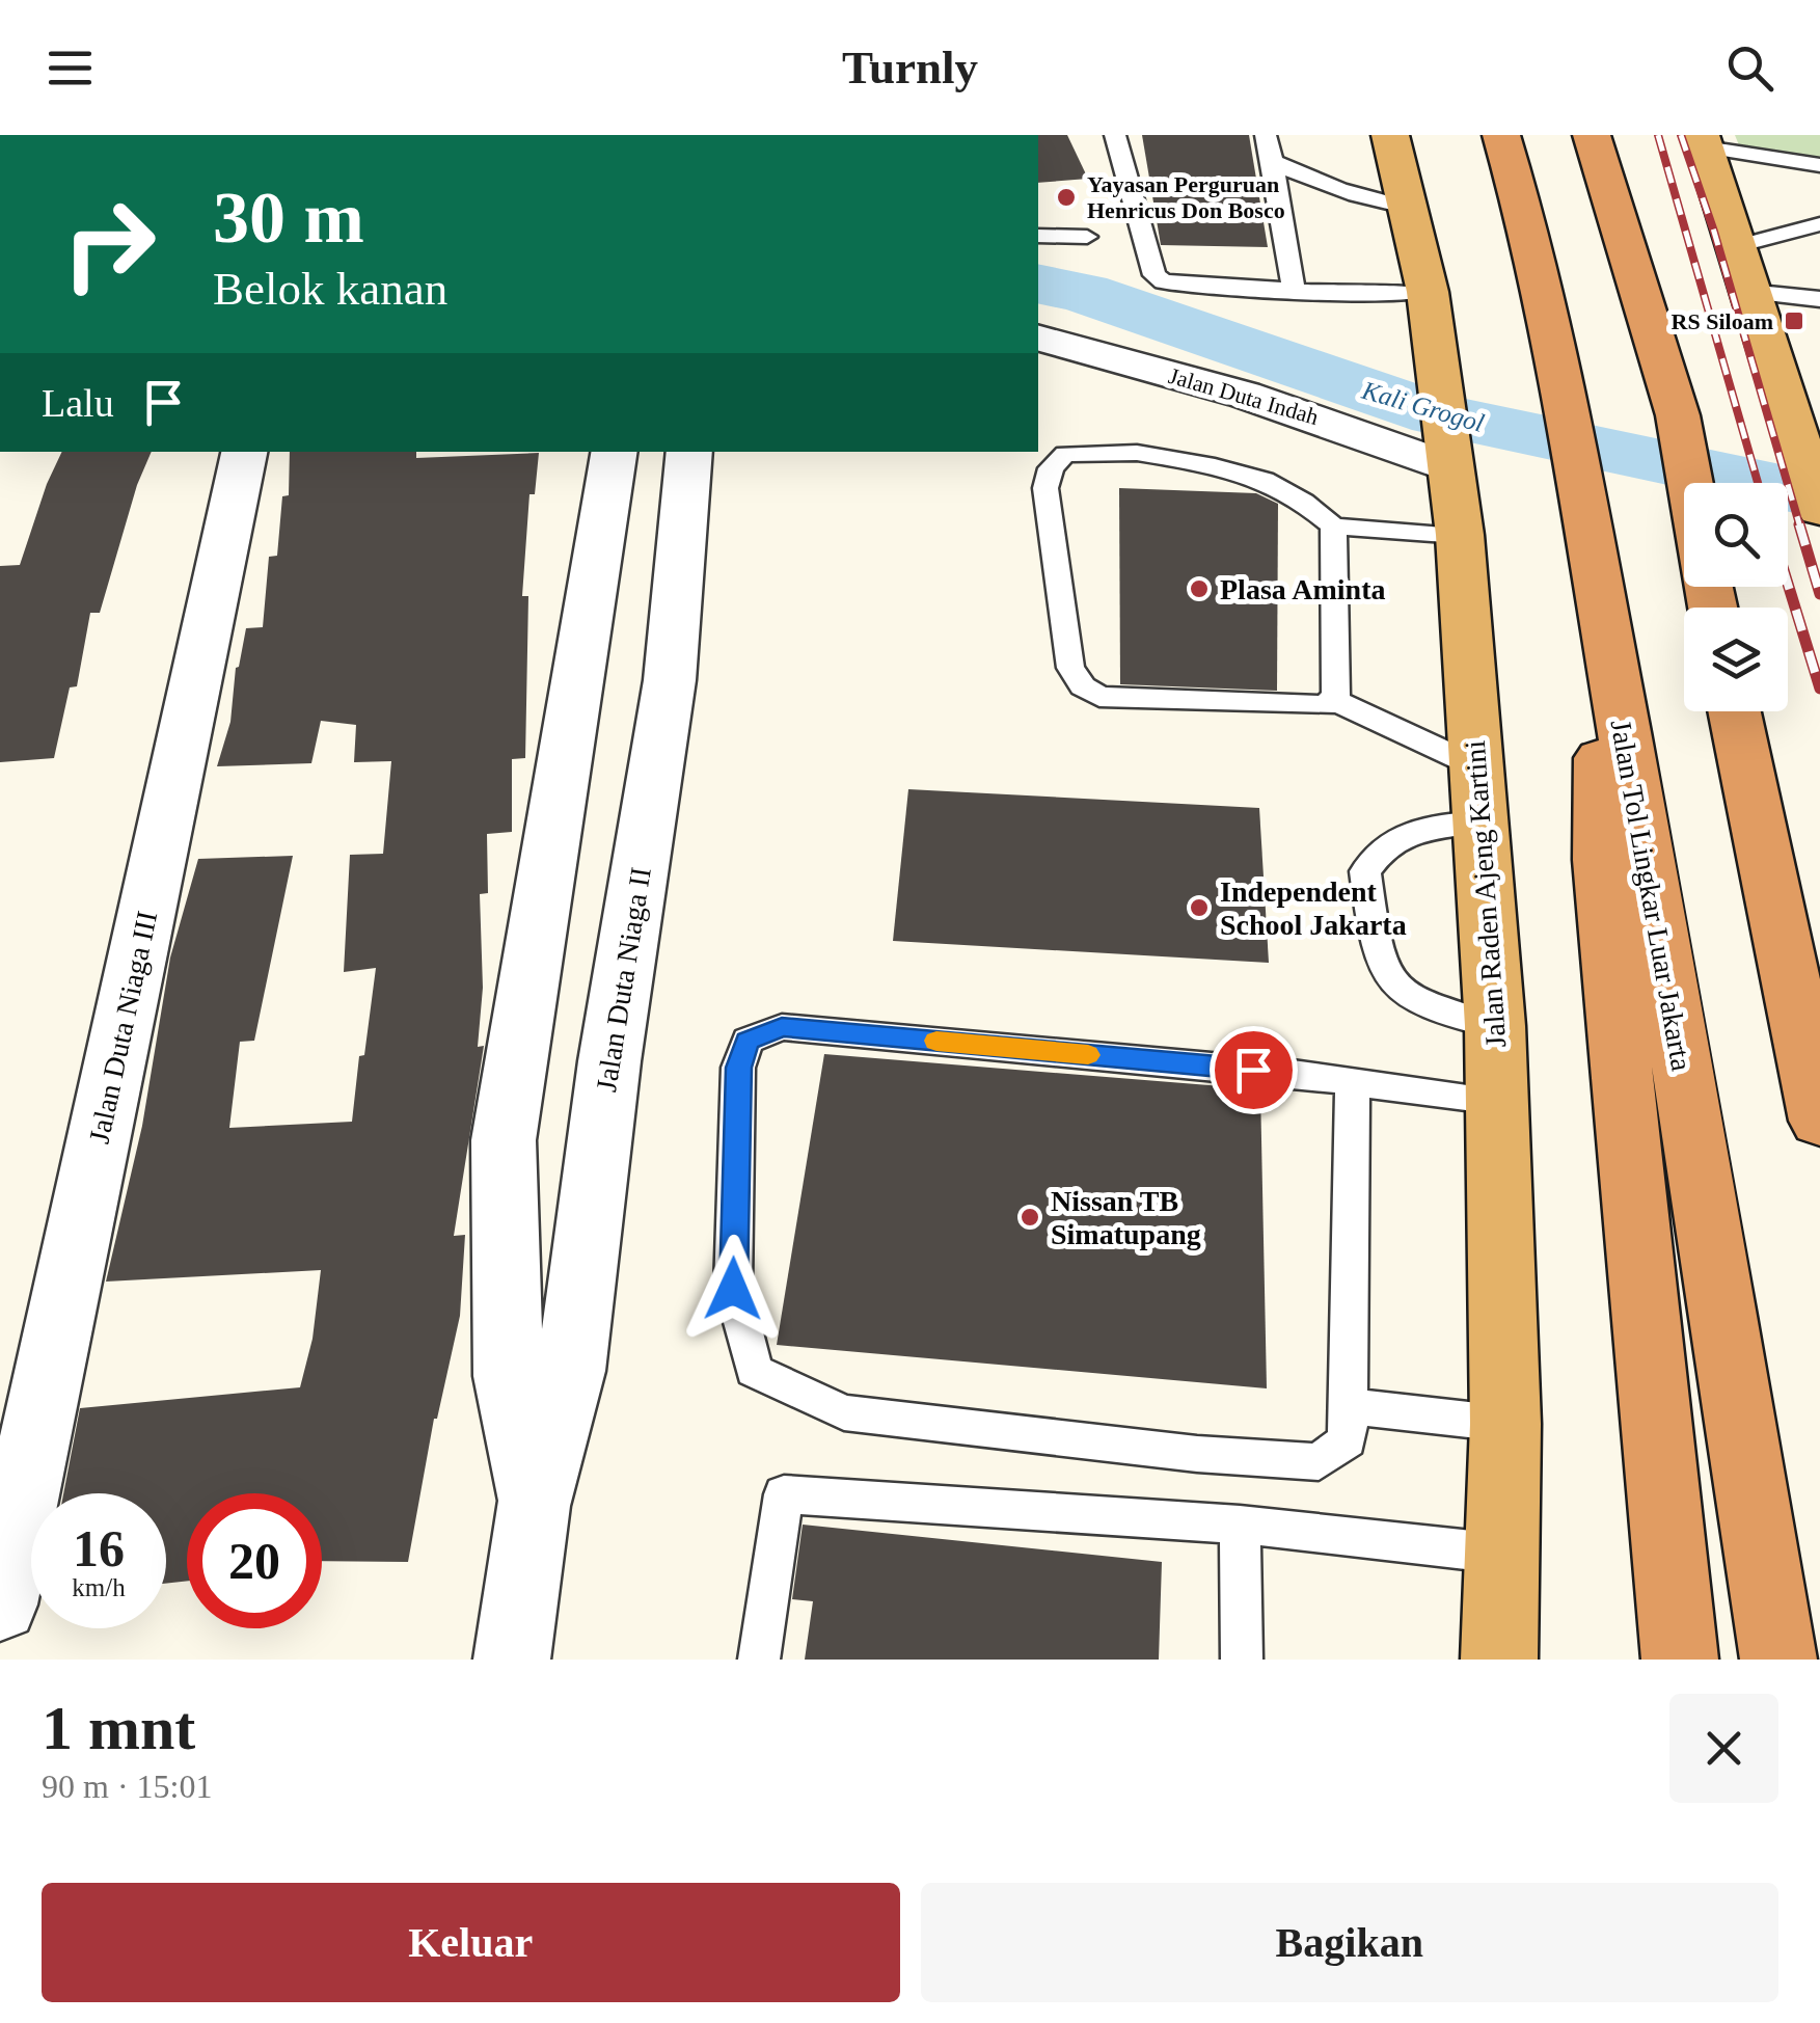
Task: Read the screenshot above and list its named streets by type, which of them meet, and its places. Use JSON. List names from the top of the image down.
{
  "streets": {
    "highway": ["Jalan Raden Ajeng Kartini", "Jalan Tol Lingkar Luar Jakarta"],
    "street": ["Jalan Duta Indah", "Jalan Duta Niaga II", "Jalan Duta Niaga III"]
  },
  "crossings": [
    ["Jalan Duta Indah", "Jalan Raden Ajeng Kartini"]
  ],
  "water": ["Kali Grogol"],
  "places": {
    "other": [
      "Yayasan Perguruan Henricus Don Bosco",
      "Plasa Aminta",
      "Independent School Jakarta",
      "Nissan TB Simatupang"
    ],
    "transit": ["RS Siloam"]
  },
  "page": {
    "header": "Turnly",
    "turn": ["30 m", "Belok kanan"],
    "then": "Lalu",
    "speed": "16 km/h",
    "limit": "20",
    "heading": ["1 mnt", "90 m · 15:01"],
    "buttons": ["Keluar", "Bagikan"]
  }
}
